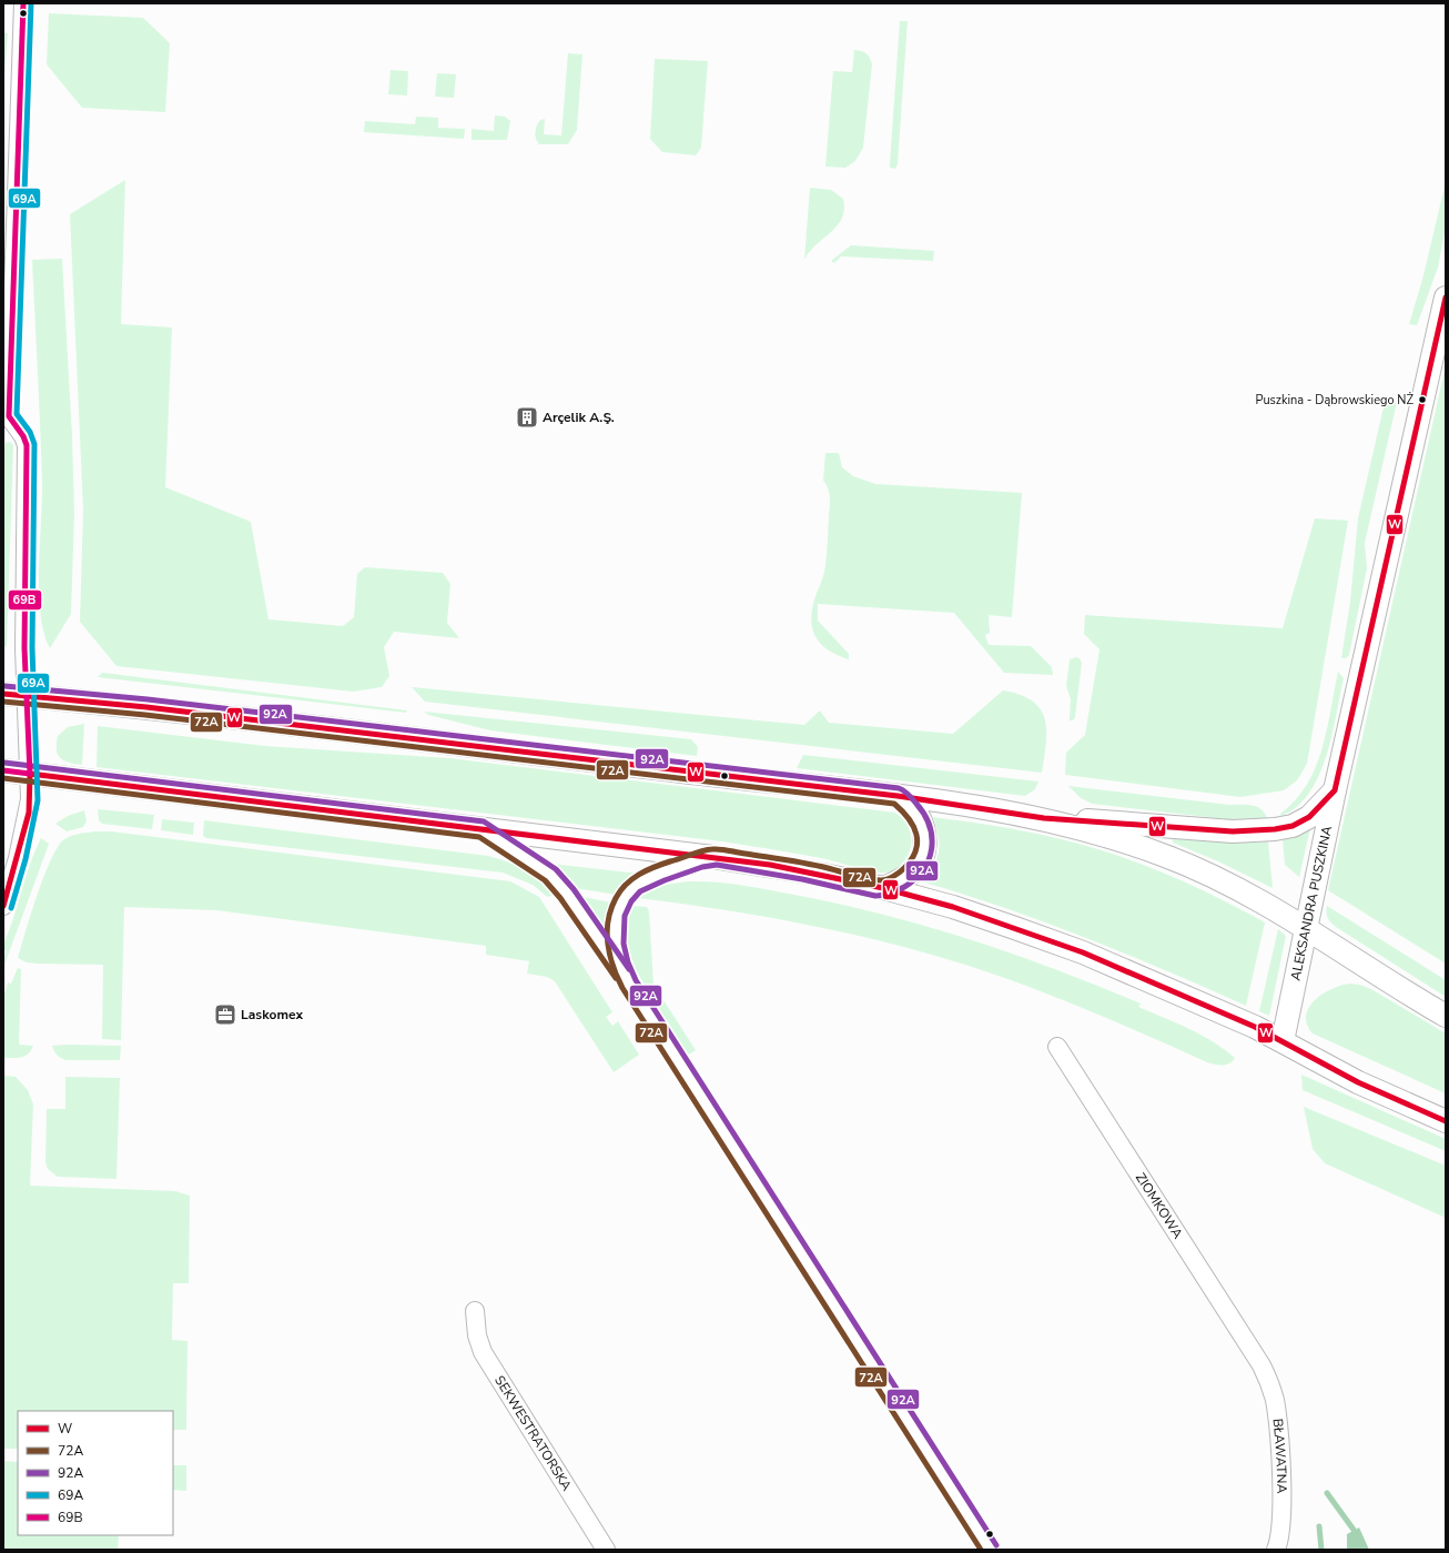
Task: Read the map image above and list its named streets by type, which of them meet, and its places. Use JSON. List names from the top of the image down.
{
  "streets": {
    "main road": ["ALEKSANDRA PUSZKINA"],
    "street": ["ZIOMKOWA", "SEKWESTRATORSKA", "BŁAWATNA"]
  },
  "crossings": [
    ["ZIOMKOWA", "BŁAWATNA"]
  ],
  "places": {
    "other": ["Puszkina - Dąbrowskiego NŻ"],
    "building": ["Arçelik A.Ş."],
    "office": ["Laskomex"]
  },
  "lines": [
    "transit line 69A",
    "transit line 69B",
    "transit line W",
    "transit line 92A",
    "transit line 72A"
  ],
  "legend": [
    "W",
    "72A",
    "92A",
    "69A",
    "69B"
  ]
}
